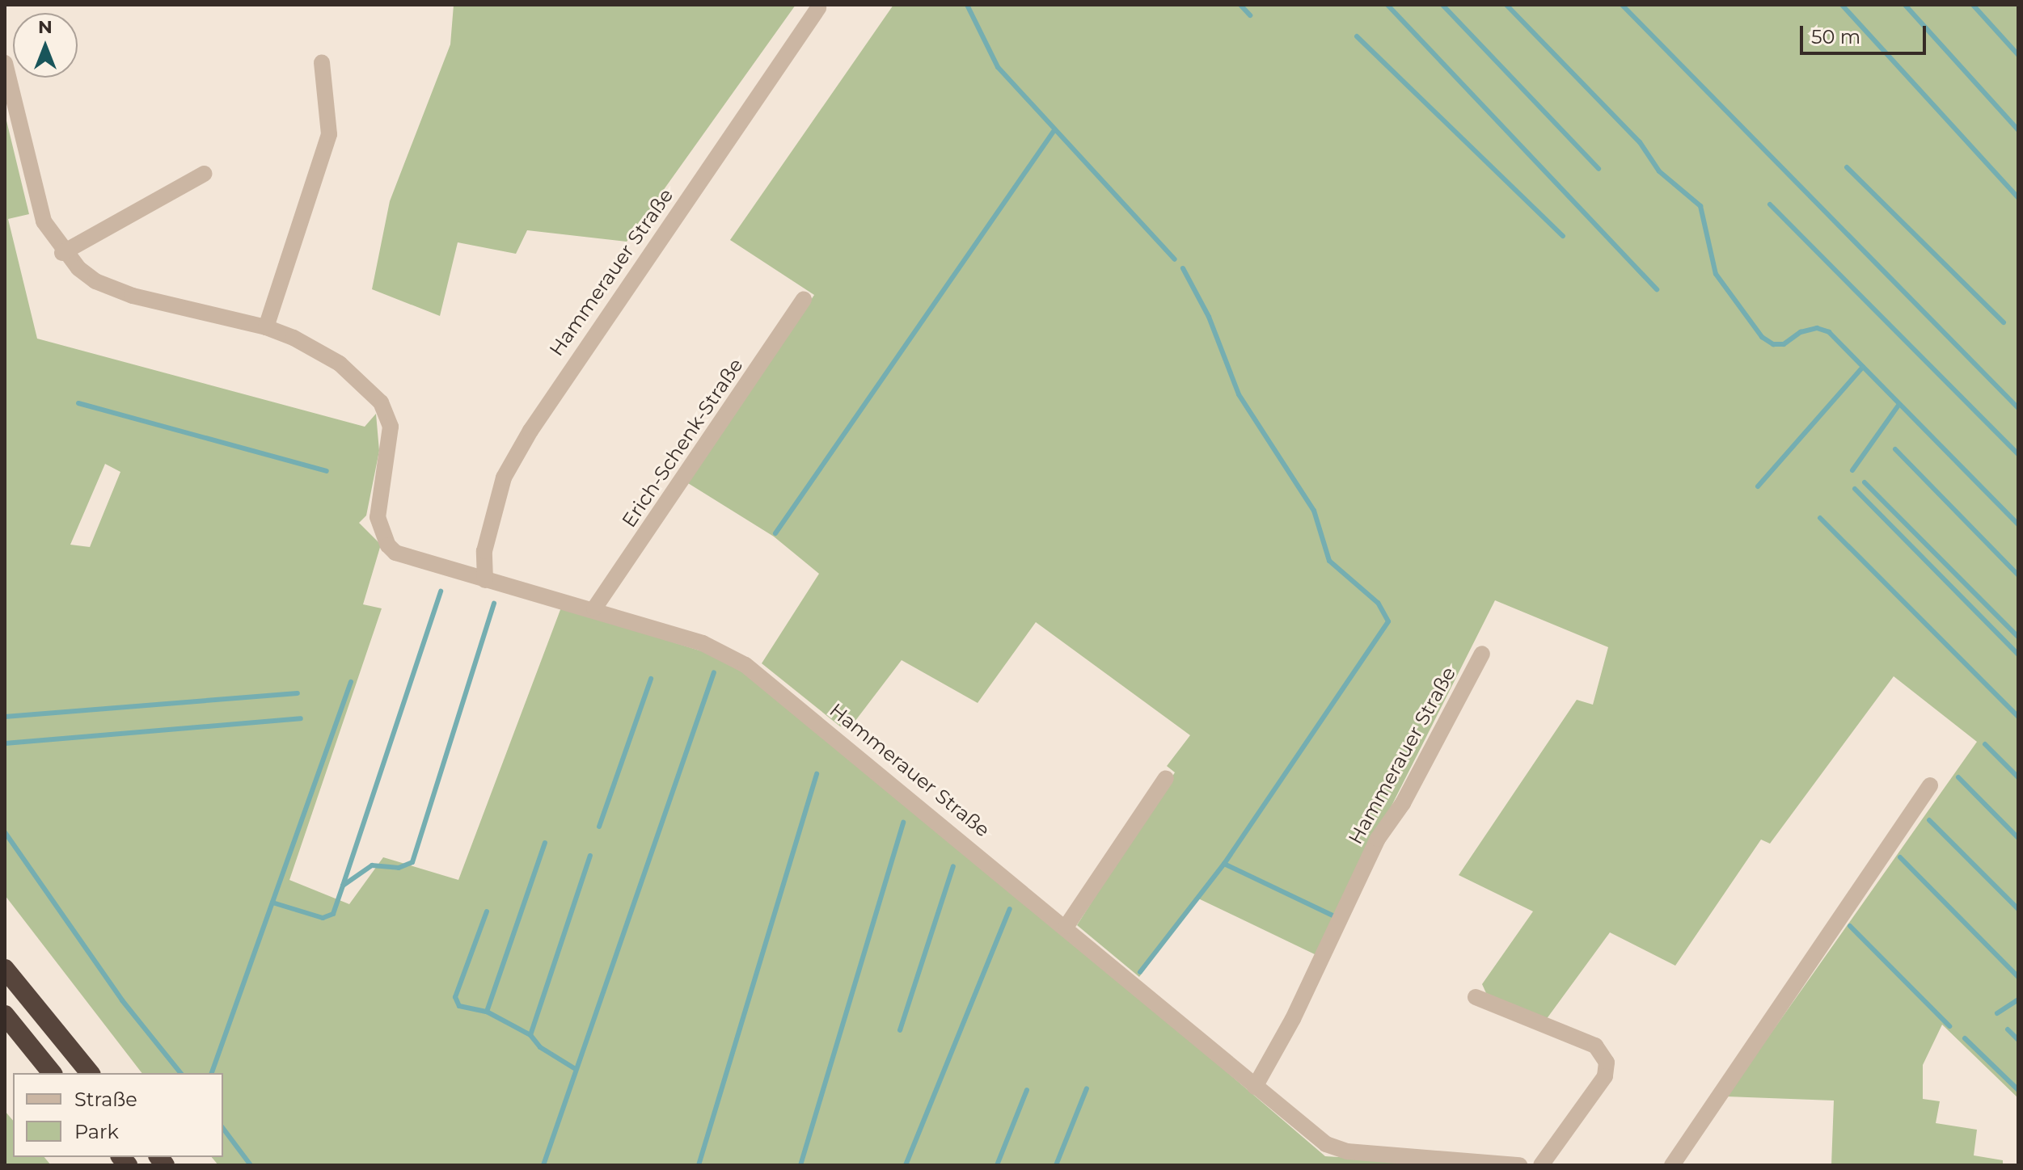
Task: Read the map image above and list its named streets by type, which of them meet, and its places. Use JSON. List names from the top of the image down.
{
  "streets": {
    "street": ["Hammerauer Straße", "Erich-Schenk-Straße"]
  },
  "crossings": [
    ["Hammerauer Straße", "Erich-Schenk-Straße"]
  ],
  "legend": ["Straße", "Park"],
  "scale_bar": "50 m",
  "north": "top"
}
